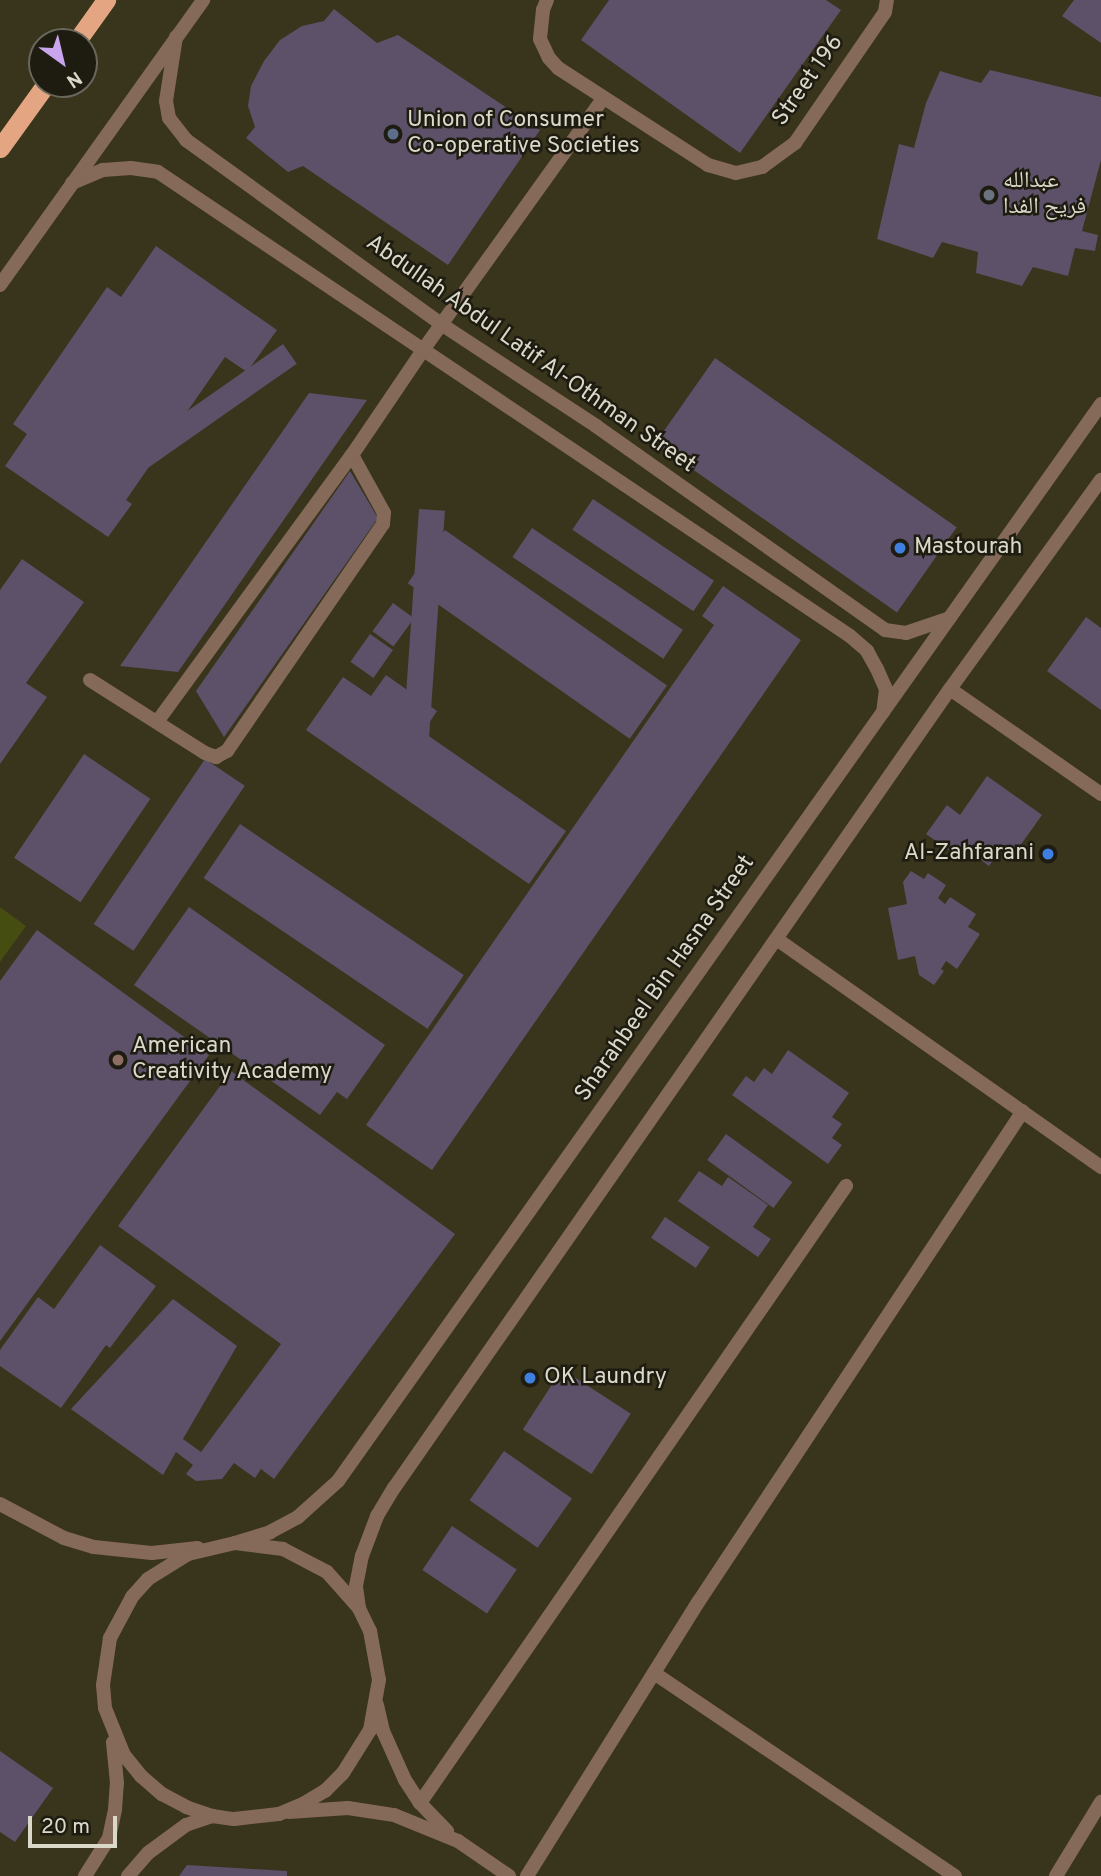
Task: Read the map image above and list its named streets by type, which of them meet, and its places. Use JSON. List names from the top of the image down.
{
  "streets": {
    "street": ["Street 196", "Abdullah Abdul Latif Al-Othman Street", "Sharahbeel Bin Hasna Street"]
  },
  "crossings": [
    ["Abdullah Abdul Latif Al-Othman Street", "Sharahbeel Bin Hasna Street"]
  ],
  "places": [
    "Union of Consumer Co-operative Societies",
    "عبدالله فريح الفدا",
    "Mastourah",
    "Al-Zahfarani",
    "American Creativity Academy",
    "OK Laundry"
  ],
  "scale_bar": "20 m",
  "north": "bottom right"
}
